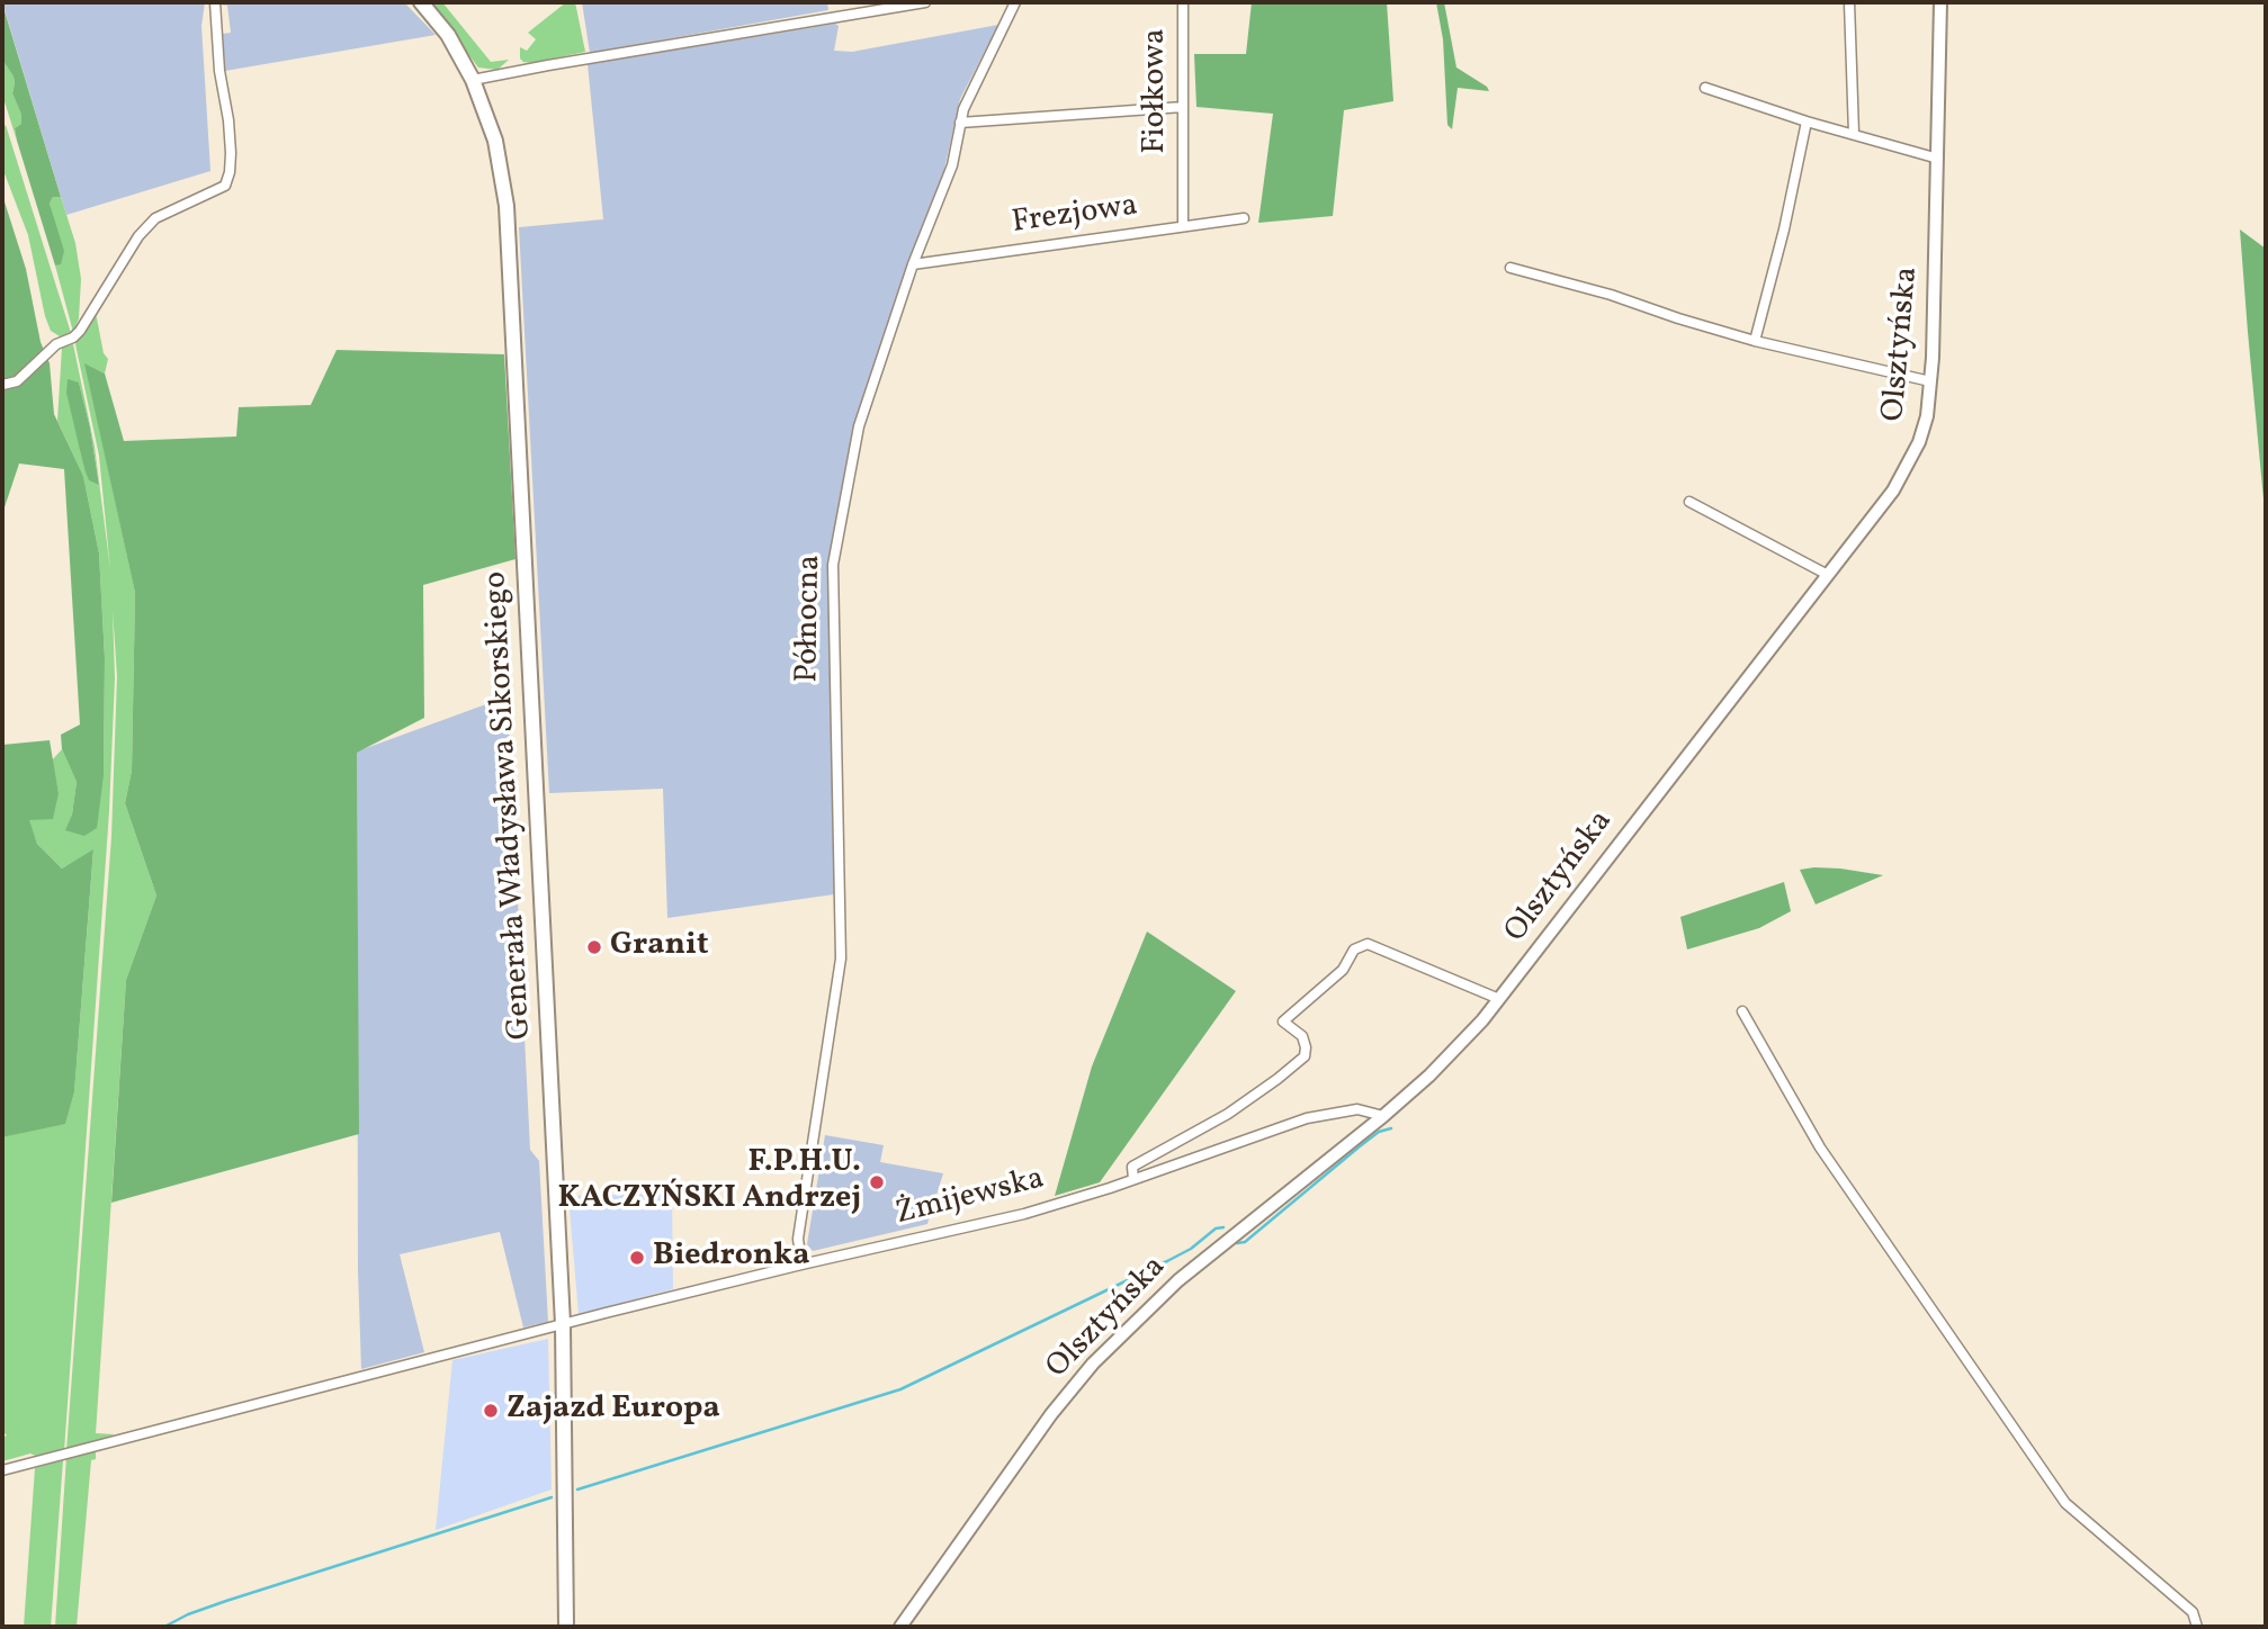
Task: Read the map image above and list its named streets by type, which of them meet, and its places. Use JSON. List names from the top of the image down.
{
  "streets": {
    "main road": ["Generała Władysława Sikorskiego"],
    "street": [
      "Fiołkowa",
      "Frezjowa",
      "Olsztyńska",
      "Północna",
      "Żmijewska"
    ]
  },
  "crossings": [
    ["Fiołkowa", "Frezjowa"],
    ["Frezjowa", "Północna"],
    ["Olsztyńska", "Żmijewska"],
    ["Północna", "Żmijewska"],
    ["Generała Władysława Sikorskiego", "Żmijewska"]
  ],
  "places": [
    "Granit",
    "F.P.H.U. KACZYŃSKI Andrzej",
    "Biedronka",
    "Zajazd Europa"
  ]
}
